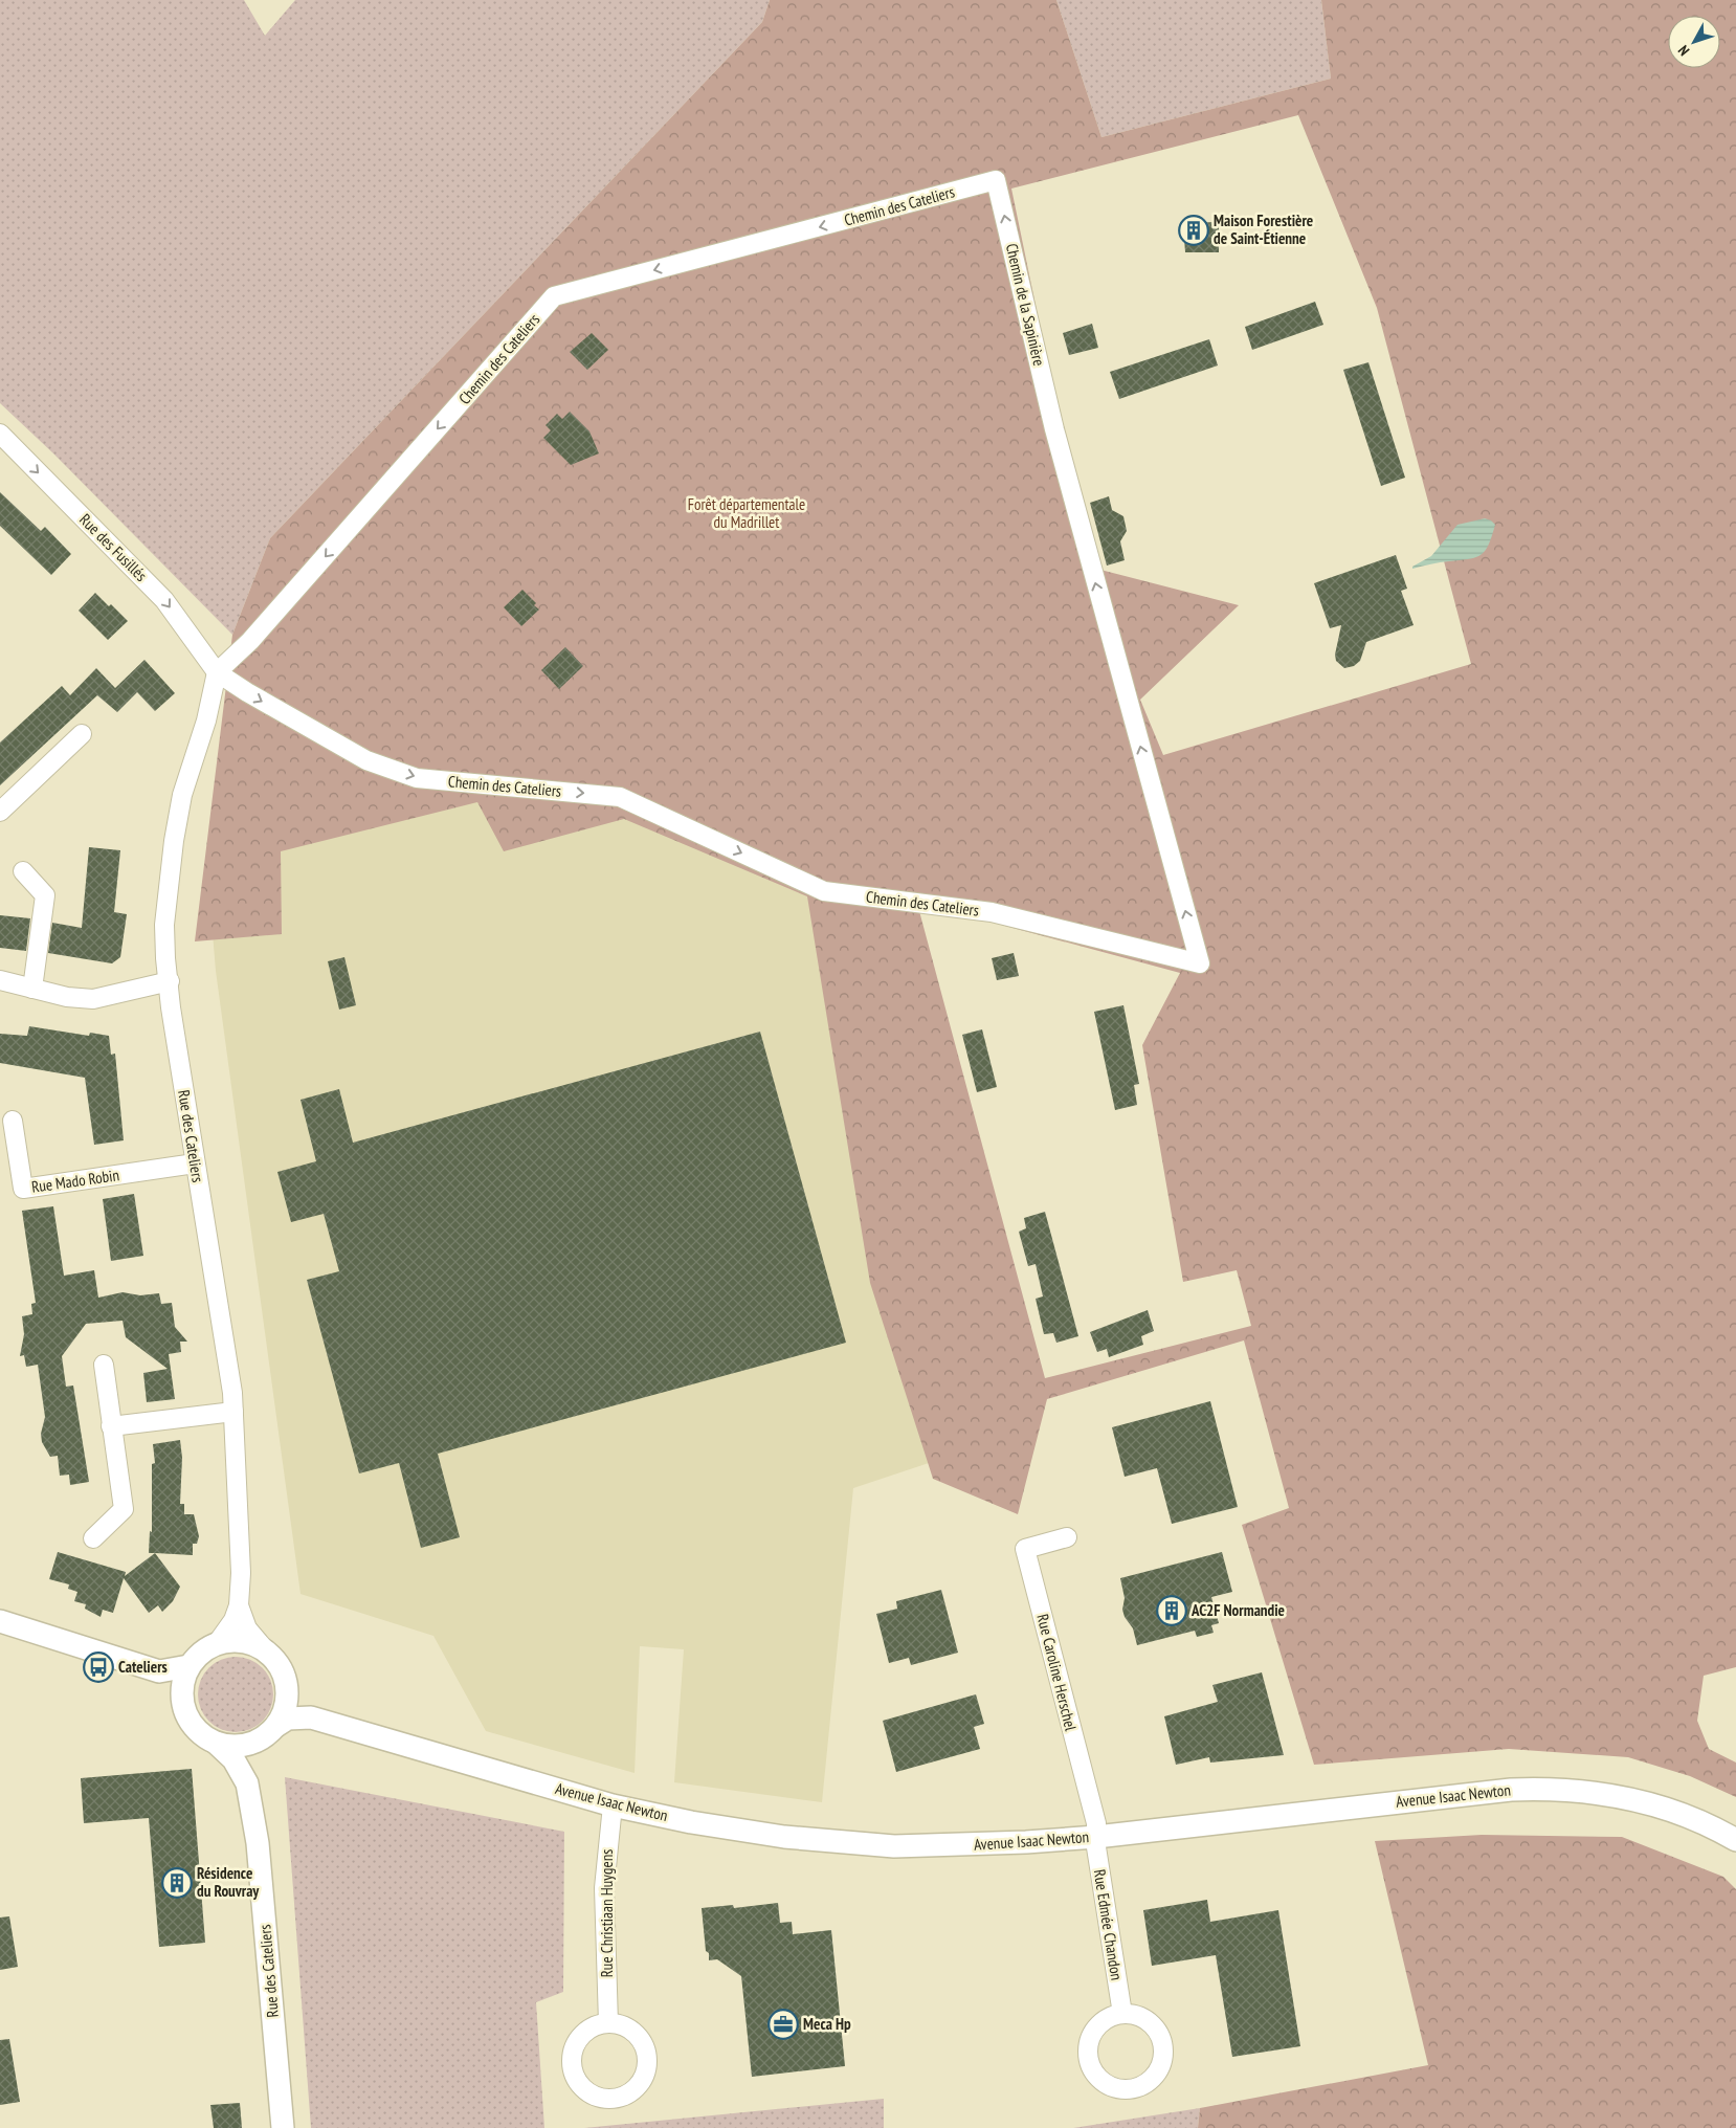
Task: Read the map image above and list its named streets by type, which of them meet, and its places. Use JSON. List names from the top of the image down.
{
  "streets": {
    "street": [
      "Chemin des Cateliers",
      "Chemin de la Sapinière",
      "Rue des Fusillés",
      "Rue des Cateliers",
      "Rue Mado Robin",
      "Rue Caroline Herschel",
      "Avenue Isaac Newton",
      "Rue Christiaan Huygens",
      "Rue Edmée Chandon"
    ]
  },
  "crossings": [
    ["Chemin des Cateliers", "Chemin de la Sapinière"],
    ["Chemin des Cateliers", "Rue des Fusillés"],
    ["Chemin des Cateliers", "Rue des Cateliers"],
    ["Rue des Fusillés", "Rue des Cateliers"],
    ["Rue des Cateliers", "Rue Mado Robin"],
    ["Rue des Cateliers", "Avenue Isaac Newton"],
    ["Rue Caroline Herschel", "Avenue Isaac Newton"],
    ["Rue Caroline Herschel", "Rue Edmée Chandon"],
    ["Avenue Isaac Newton", "Rue Christiaan Huygens"],
    ["Avenue Isaac Newton", "Rue Edmée Chandon"]
  ],
  "one_way": ["Chemin de la Sapinière", "Rue des Fusillés"],
  "parks": ["Forêt départementale du Madrillet"],
  "places": {
    "building": ["Maison Forestière de Saint-Étienne", "AC2F Normandie", "Résidence du Rouvray"],
    "bus stop": ["Cateliers"],
    "office": ["Meca Hp"]
  },
  "north": "bottom left"
}
